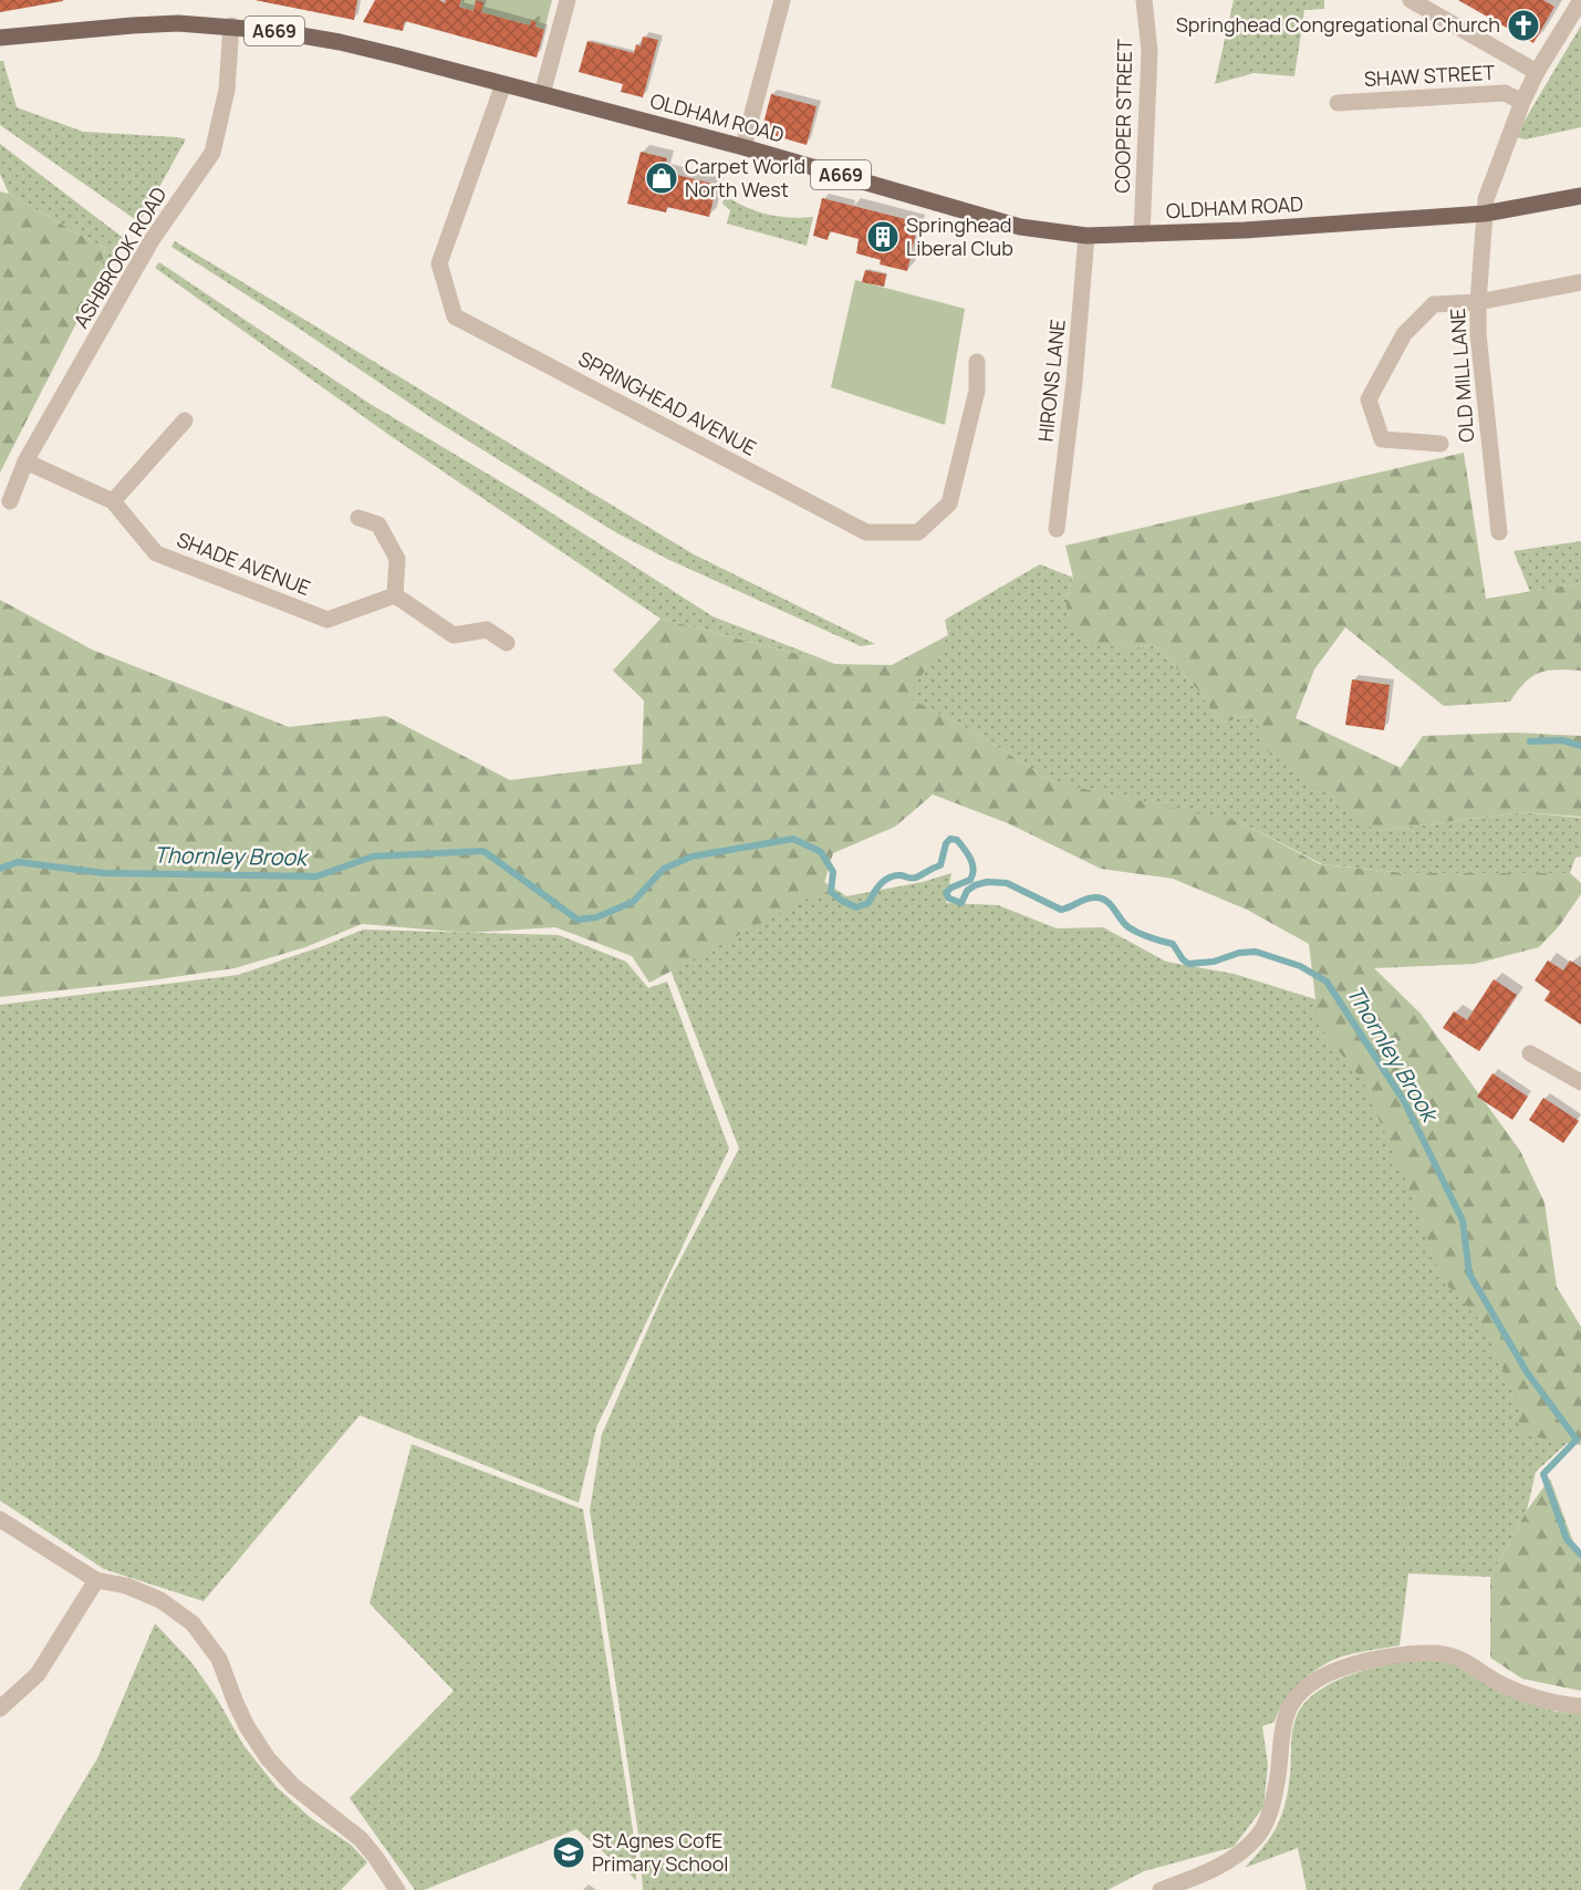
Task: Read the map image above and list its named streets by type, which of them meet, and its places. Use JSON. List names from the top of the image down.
{
  "streets": {
    "main road": ["A669", "OLDHAM ROAD"],
    "street": [
      "SHAW STREET",
      "COOPER STREET",
      "ASHBROOK ROAD",
      "OLD MILL LANE",
      "HIRONS LANE",
      "SPRINGHEAD AVENUE",
      "SHADE AVENUE"
    ]
  },
  "crossings": [
    ["SHAW STREET", "OLD MILL LANE"],
    ["COOPER STREET", "OLDHAM ROAD"],
    ["OLDHAM ROAD", "ASHBROOK ROAD"],
    ["OLDHAM ROAD", "OLD MILL LANE"],
    ["OLDHAM ROAD", "HIRONS LANE"],
    ["OLDHAM ROAD", "SPRINGHEAD AVENUE"],
    ["ASHBROOK ROAD", "SHADE AVENUE"]
  ],
  "water": ["Thornley Brook"],
  "places": {
    "church": ["Springhead Congregational Church"],
    "shop": ["Carpet World North West"],
    "building": ["Springhead Liberal Club"],
    "school or university": ["St Agnes CofE Primary School"]
  }
}
